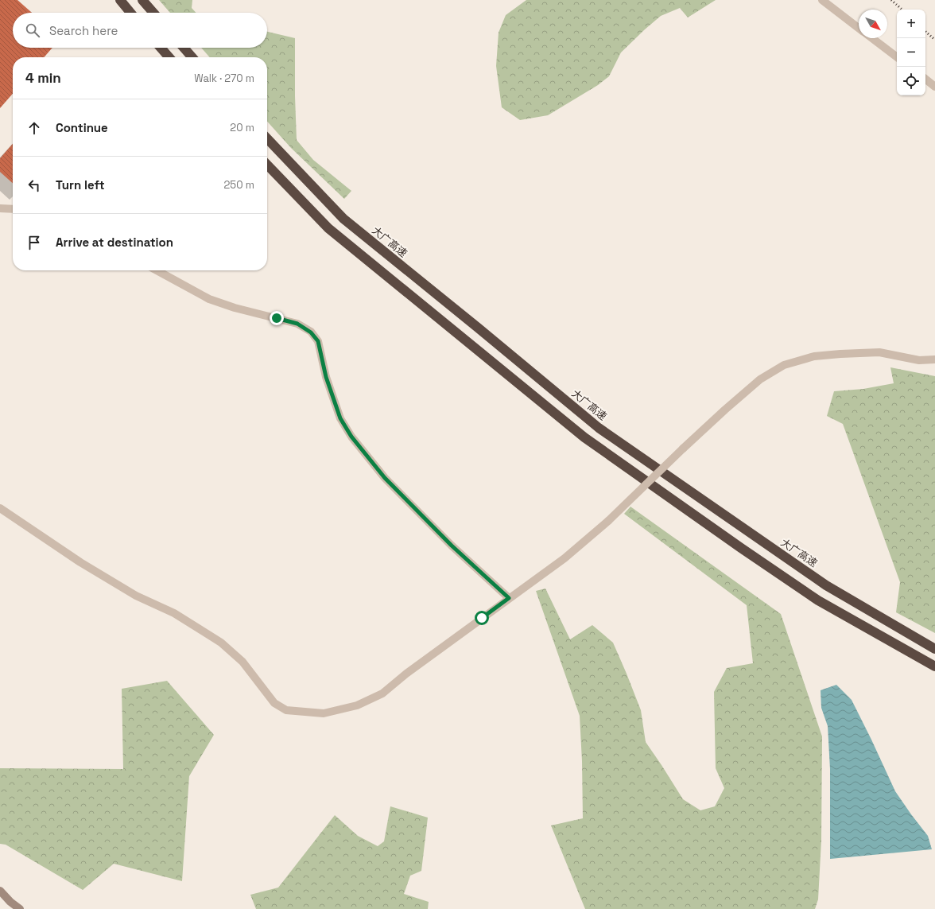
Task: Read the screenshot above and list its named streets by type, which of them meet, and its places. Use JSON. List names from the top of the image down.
{
  "streets": {
    "highway": ["大广高速"]
  },
  "north": "bottom right",
  "page": {
    "map_buttons": ["+", "−"],
    "search": "Search here",
    "heading": ["4 min", "Walk · 270 m"],
    "list": [
      ["Continue", "20 m"],
      ["Turn left", "250 m"],
      "Arrive at destination"
    ]
  }
}
